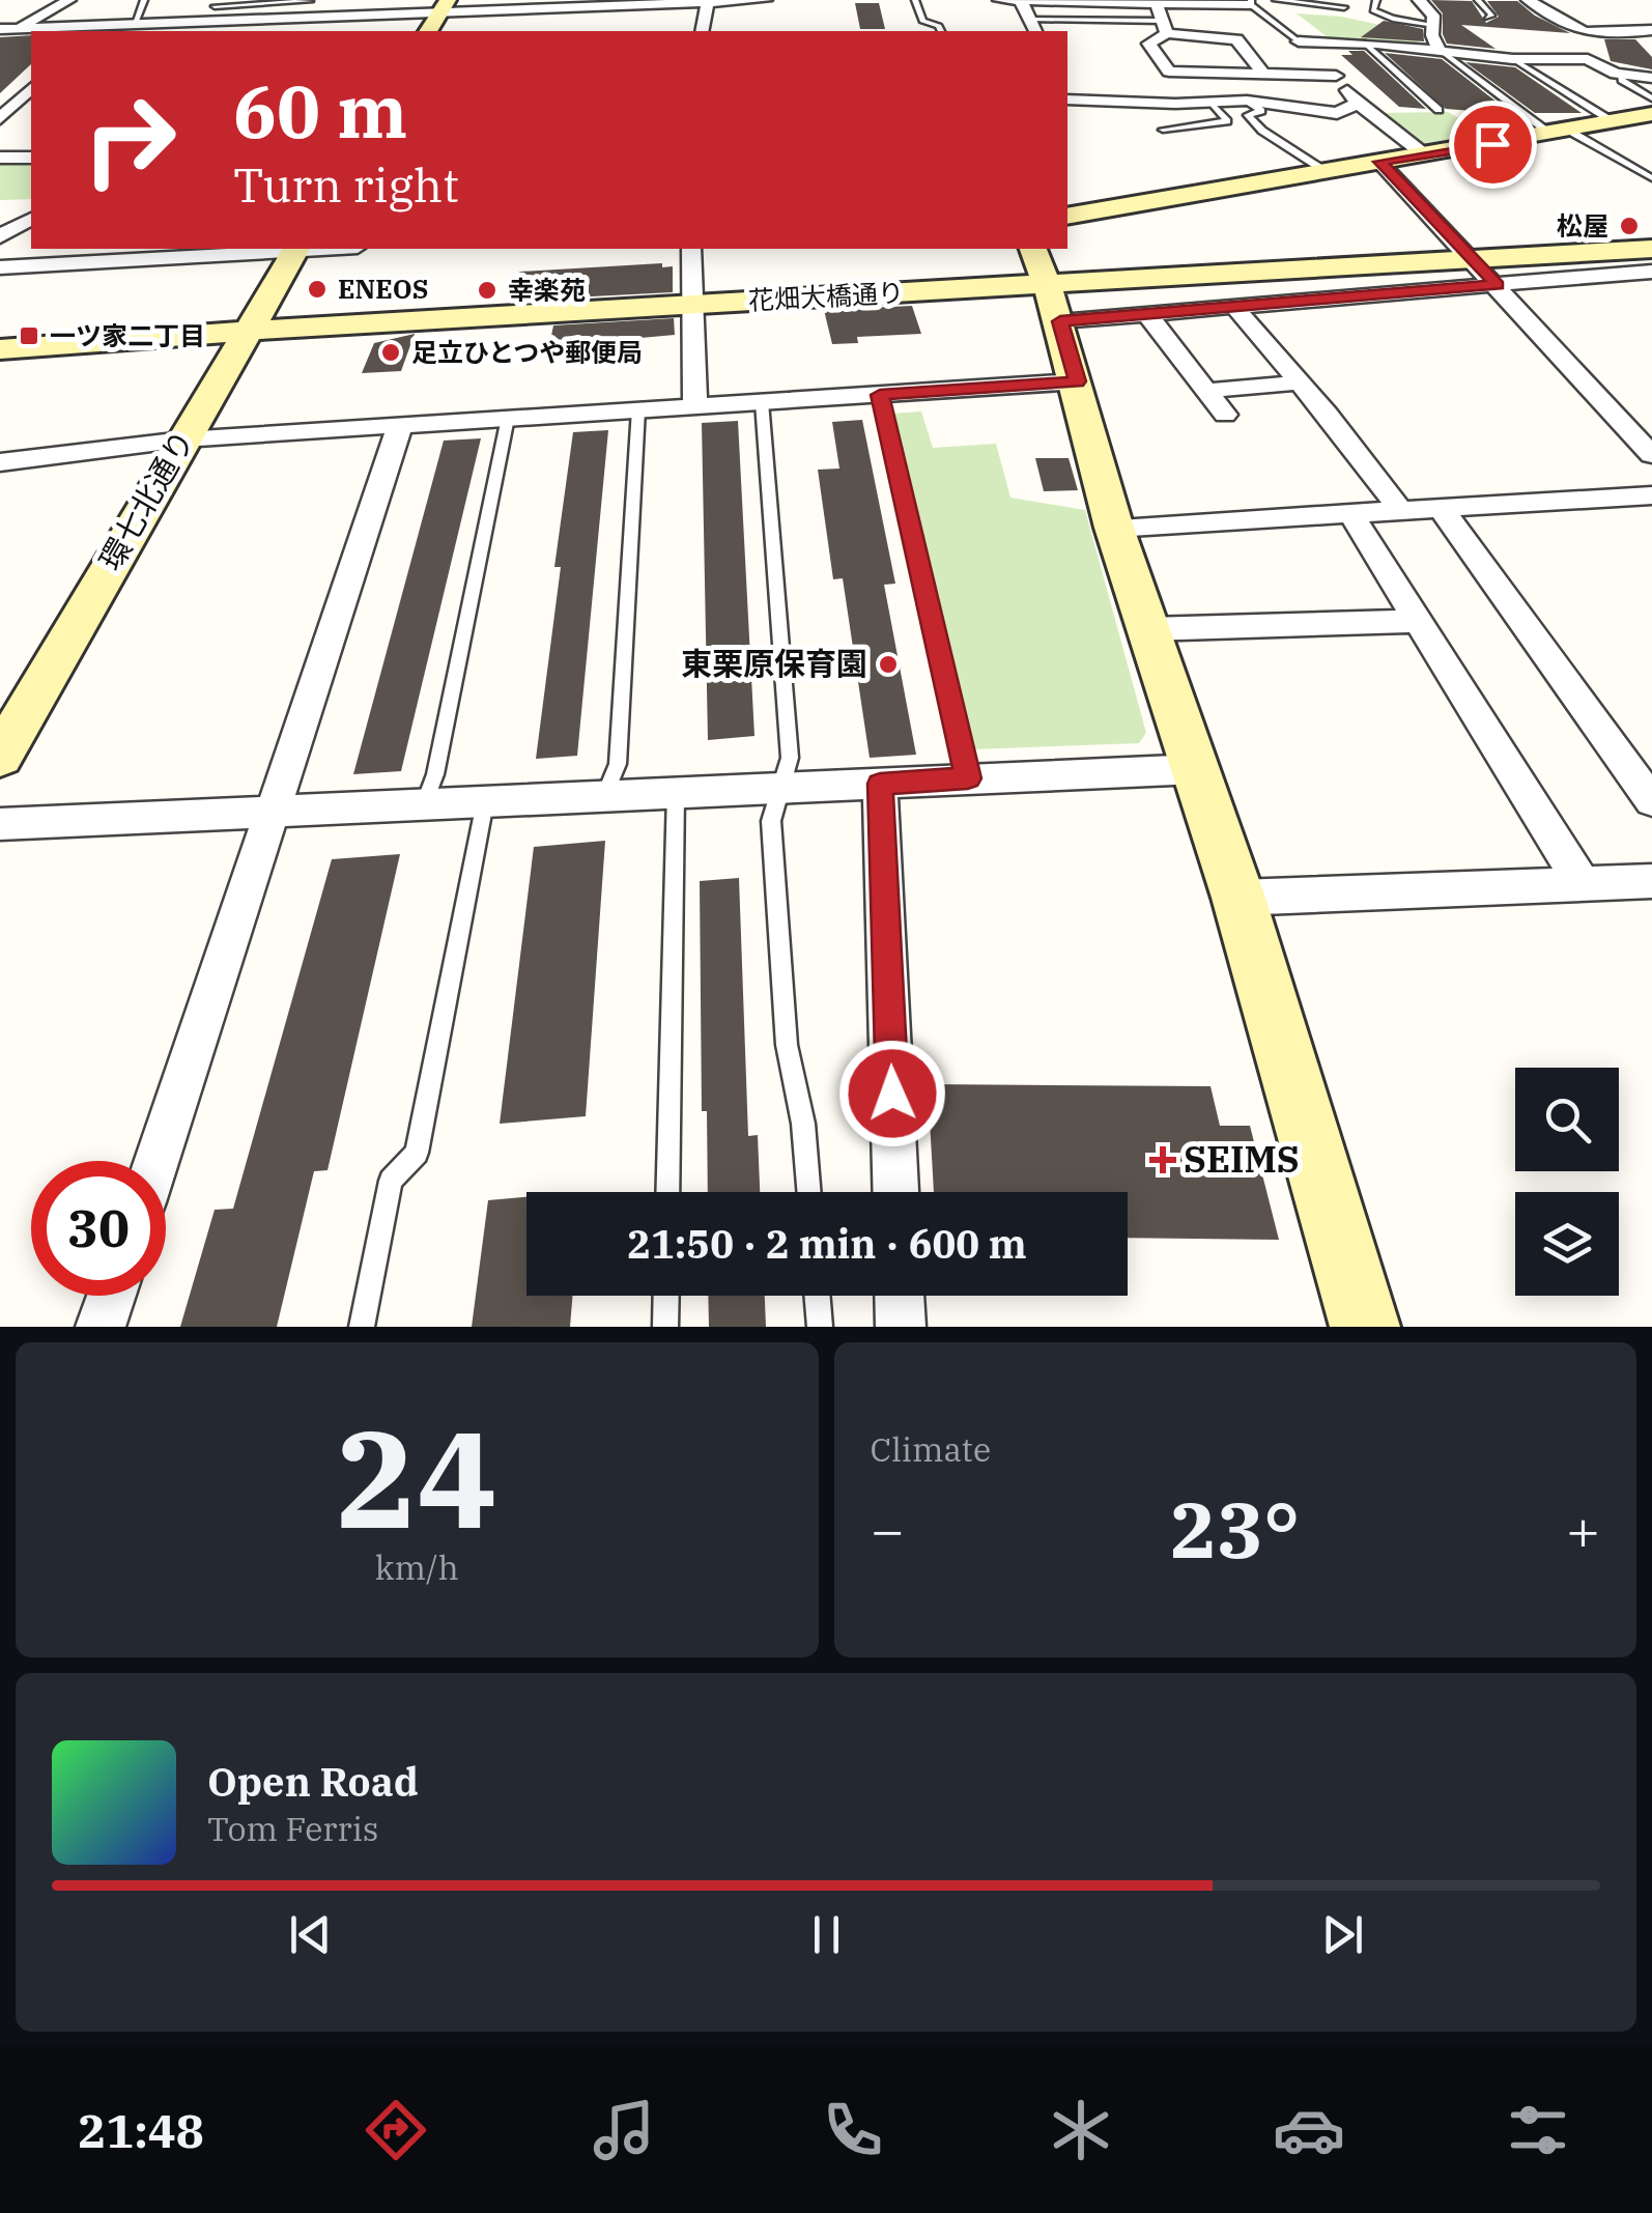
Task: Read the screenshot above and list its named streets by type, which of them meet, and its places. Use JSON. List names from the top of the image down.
{
  "streets": {
    "street": ["花畑大橋通り", "環七北通り"]
  },
  "crossings": [
    ["花畑大橋通り", "環七北通り"]
  ],
  "places": {
    "other": [
      "松屋",
      "ENEOS",
      "幸楽苑",
      "足立ひとつや郵便局",
      "東栗原保育園"
    ],
    "transit": ["一ツ家二丁目"],
    "health": ["SEIMS"]
  },
  "page": {
    "turn": ["60 m", "Turn right"],
    "limit": "30",
    "trip": "21:50 · 2 min · 600 m",
    "tile": [
      ["24", "km/h"],
      "Climate"
    ],
    "heat": ["−", "23°", "+"],
    "song": ["Open Road", "Tom Ferris"],
    "tabs": "21:48"
  }
}
